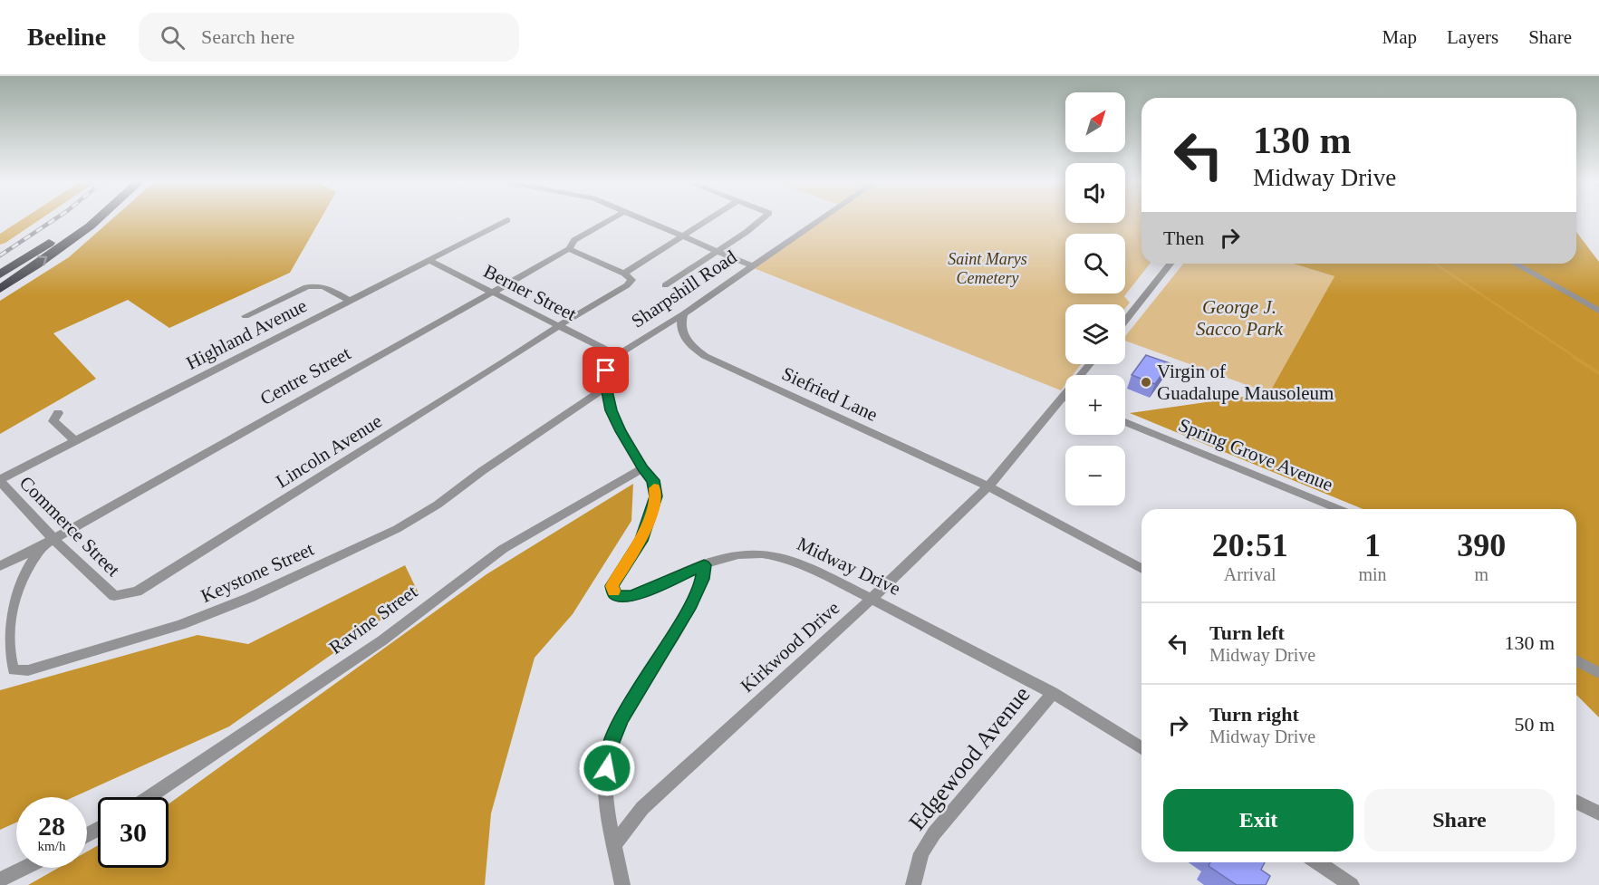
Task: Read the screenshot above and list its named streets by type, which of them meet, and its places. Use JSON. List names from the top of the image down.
{
  "streets": {
    "street": [
      "Sharpshill Road",
      "Berner Street",
      "Highland Avenue",
      "Centre Street",
      "Siefried Lane",
      "Lincoln Avenue",
      "Spring Grove Avenue",
      "Commerce Street",
      "Midway Drive",
      "Keystone Street",
      "Ravine Street",
      "Kirkwood Drive",
      "Edgewood Avenue"
    ]
  },
  "crossings": [
    ["Sharpshill Road", "Berner Street"],
    ["Sharpshill Road", "Siefried Lane"],
    ["Berner Street", "Highland Avenue"],
    ["Berner Street", "Centre Street"],
    ["Berner Street", "Lincoln Avenue"],
    ["Highland Avenue", "Commerce Street"],
    ["Centre Street", "Commerce Street"],
    ["Centre Street", "Keystone Street"],
    ["Siefried Lane", "Kirkwood Drive"],
    ["Lincoln Avenue", "Commerce Street"],
    ["Commerce Street", "Keystone Street"],
    ["Midway Drive", "Ravine Street"],
    ["Midway Drive", "Kirkwood Drive"],
    ["Midway Drive", "Edgewood Avenue"]
  ],
  "parks": ["Saint Marys Cemetery", "George J. Sacco Park"],
  "places": ["Virgin of Guadalupe Mausoleum"],
  "north": "top right",
  "page": {
    "header": "Beeline",
    "search": "Search here",
    "nav": ["Map", "Layers", "Share"],
    "map_buttons": ["+", "−"],
    "turn": ["130 m", "Midway Drive"],
    "then": "Then",
    "eta": [
      "20:51",
      "Arrival",
      "1",
      "min",
      "390",
      "m"
    ],
    "list": [
      {
        "name": "Turn left",
        "note": "Midway Drive",
        "value": "130 m"
      },
      {
        "name": "Turn right",
        "note": "Midway Drive",
        "value": "50 m"
      }
    ],
    "buttons": ["Exit", "Share"],
    "speed": "28 km/h",
    "limit": "30"
  }
}
